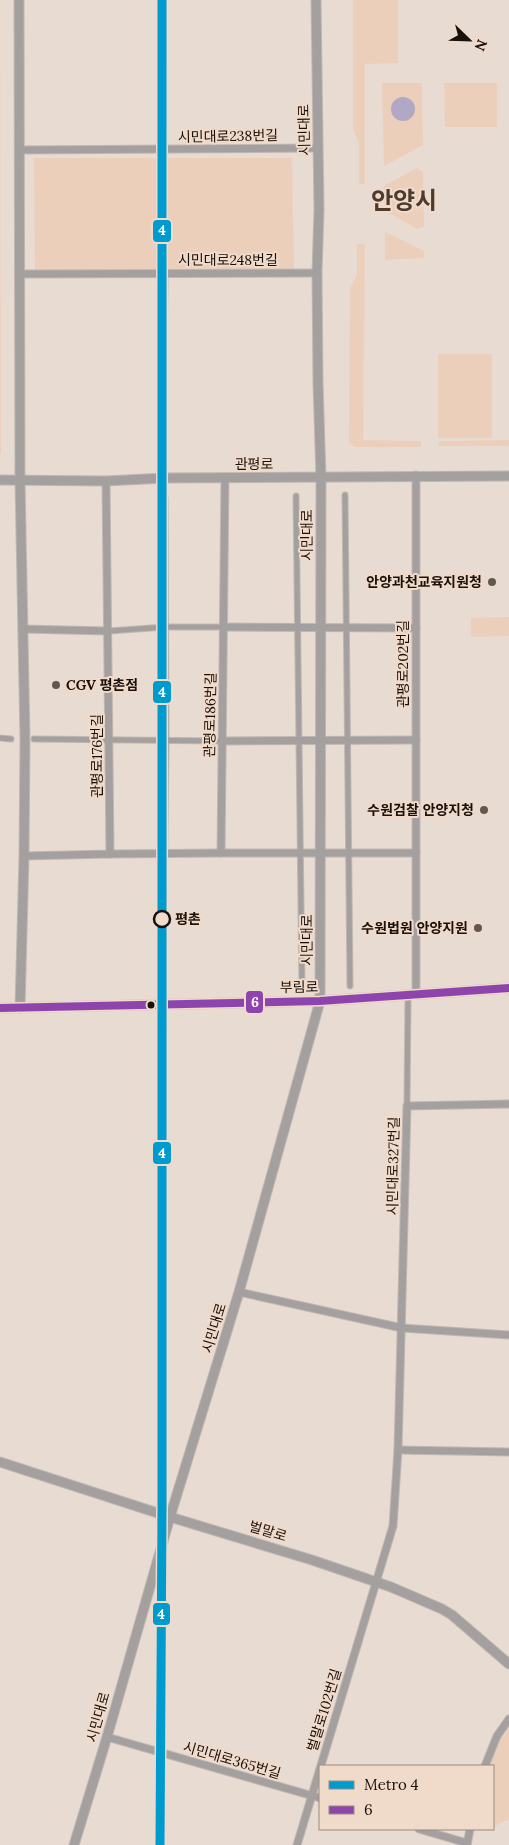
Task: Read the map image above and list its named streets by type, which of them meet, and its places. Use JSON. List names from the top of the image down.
{
  "streets": {
    "street": [
      "시민대로",
      "시민대로238번길",
      "시민대로248번길",
      "관평로",
      "관평로202번길",
      "관평로186번길",
      "관평로176번길",
      "부림로",
      "시민대로327번길",
      "벌말로",
      "벌말로102번길",
      "시민대로365번길"
    ]
  },
  "crossings": [
    ["시민대로", "시민대로238번길"],
    ["시민대로", "시민대로248번길"],
    ["시민대로", "관평로"],
    ["시민대로", "부림로"],
    ["시민대로", "벌말로"],
    ["시민대로", "시민대로365번길"],
    ["관평로", "관평로202번길"],
    ["관평로", "관평로186번길"],
    ["관평로", "관평로176번길"],
    ["관평로202번길", "부림로"],
    ["시민대로327번길", "벌말로102번길"],
    ["벌말로", "벌말로102번길"],
    ["벌말로102번길", "시민대로365번길"]
  ],
  "districts": ["안양시"],
  "places": [
    "안양과천교육지원청",
    "CGV 평촌점",
    "수원검찰 안양지청",
    "평촌",
    "수원법원 안양지원"
  ],
  "lines": ["metro line 4", "transit line 6"],
  "legend": ["Metro 4", "6"],
  "north": "bottom right"
}
